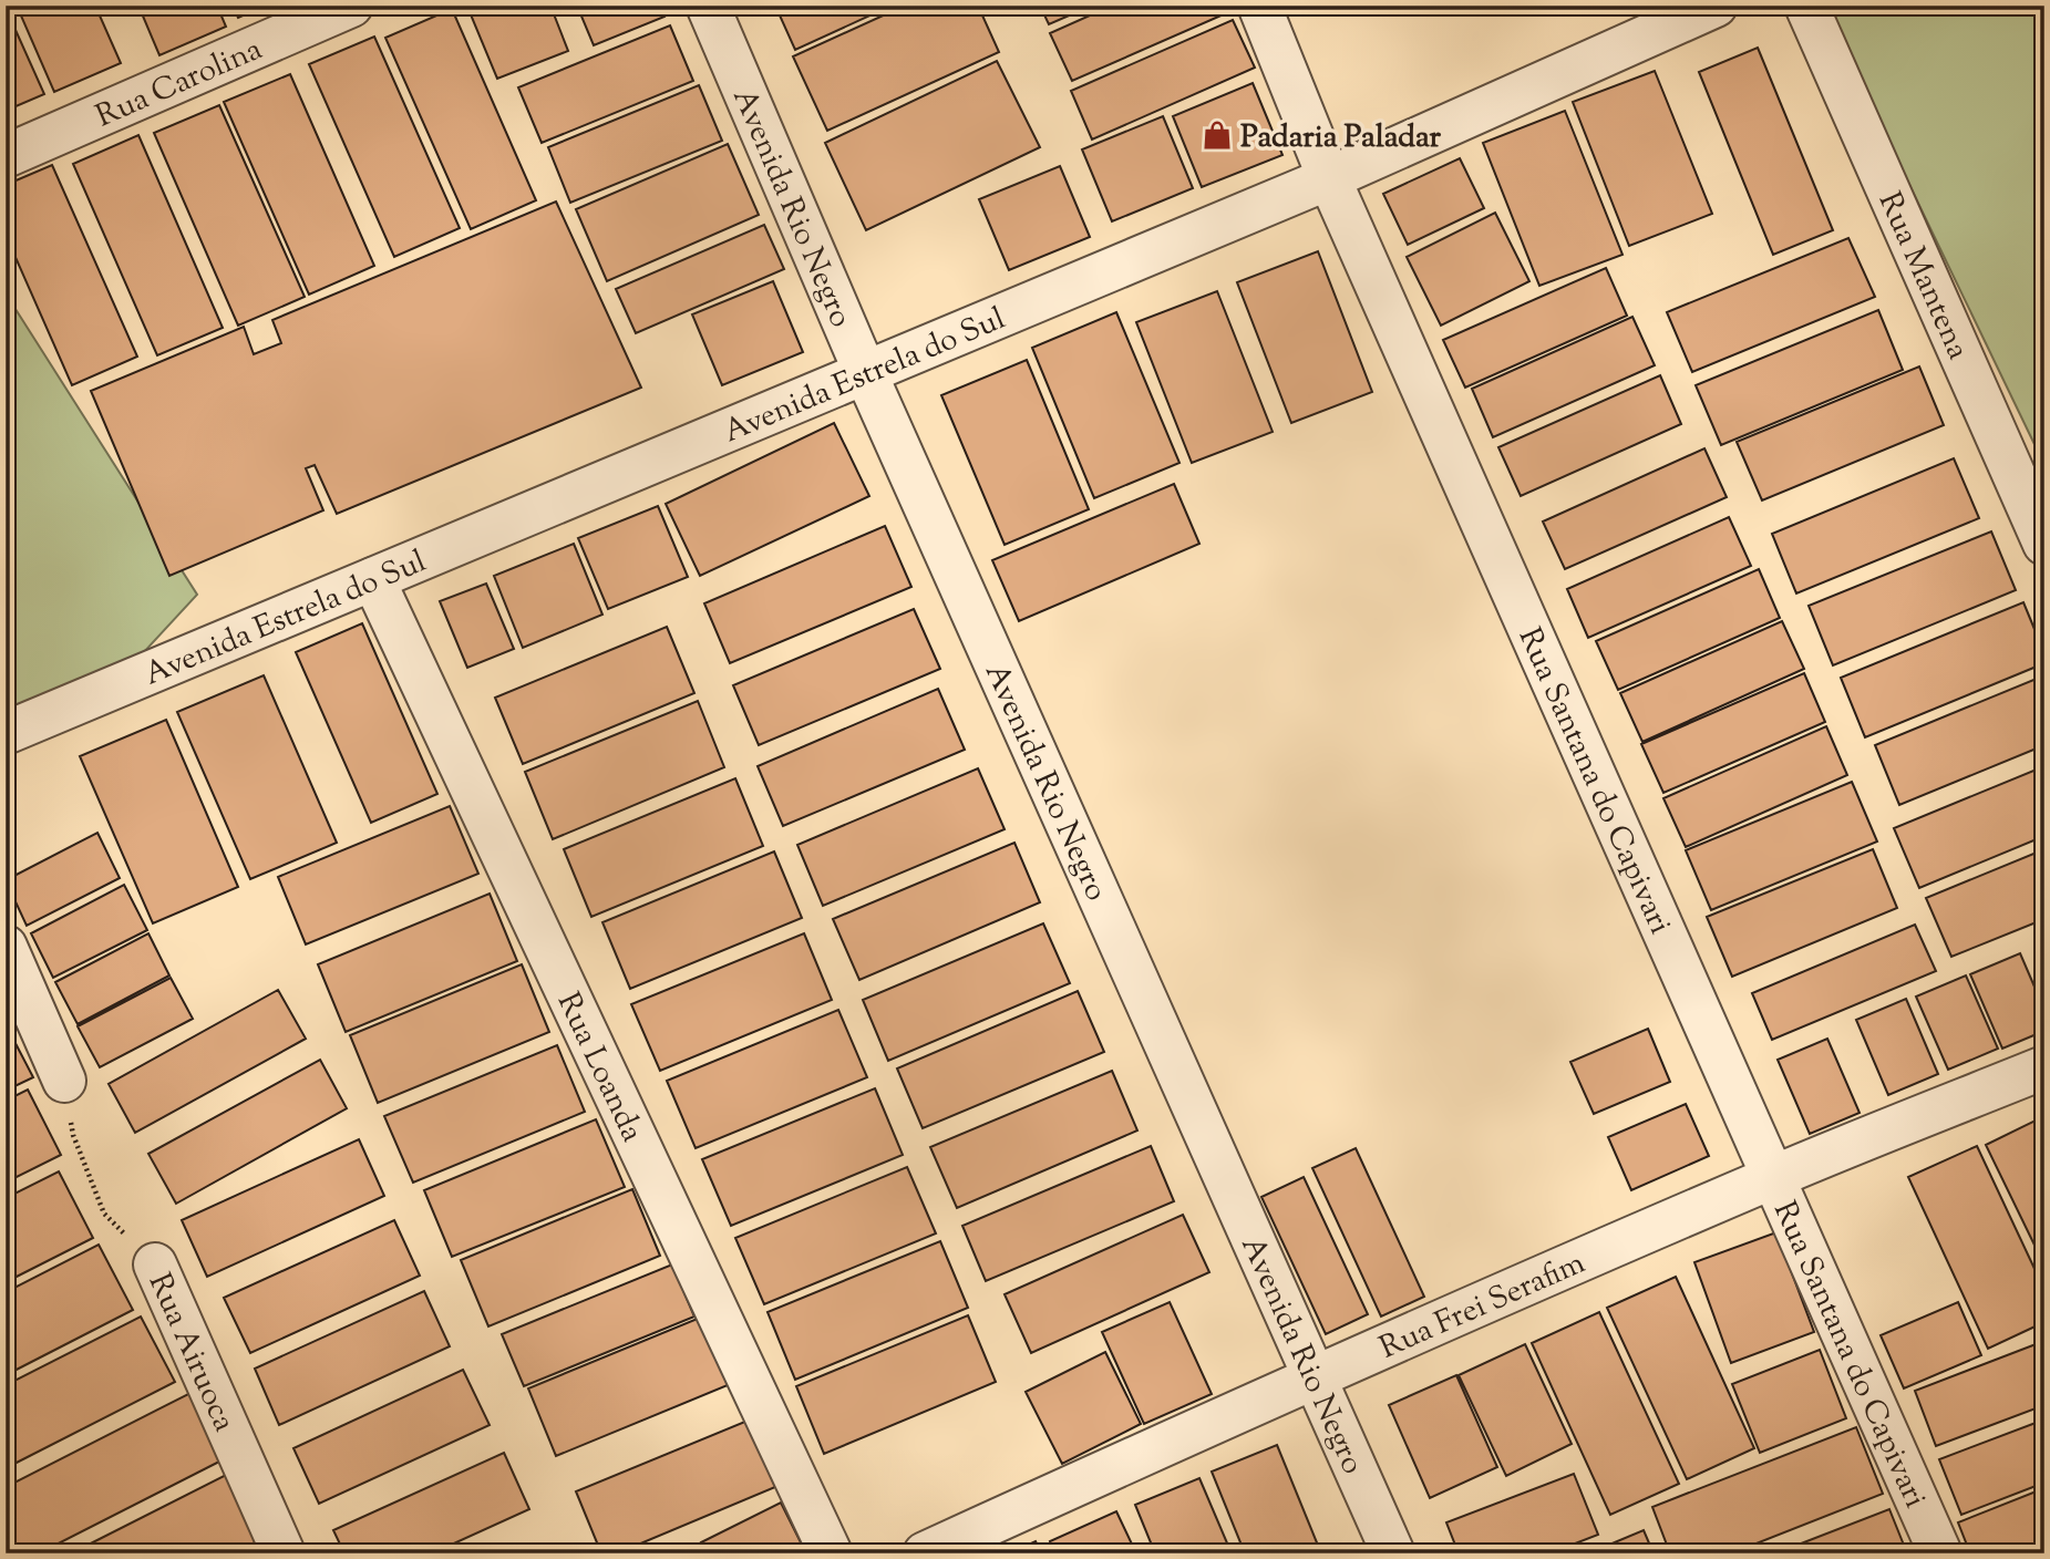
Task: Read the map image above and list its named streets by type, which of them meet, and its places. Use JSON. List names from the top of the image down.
{
  "streets": {
    "street": [
      "Rua Carolina",
      "Avenida Rio Negro",
      "Rua Mantena",
      "Avenida Estrela do Sul",
      "Rua Santana do Capivari",
      "Rua Loanda",
      "Rua Frei Serafim",
      "Rua Airuoca"
    ]
  },
  "crossings": [
    ["Avenida Rio Negro", "Avenida Estrela do Sul"],
    ["Avenida Rio Negro", "Rua Frei Serafim"],
    ["Avenida Estrela do Sul", "Rua Santana do Capivari"],
    ["Avenida Estrela do Sul", "Rua Loanda"],
    ["Rua Santana do Capivari", "Rua Frei Serafim"]
  ],
  "places": {
    "shop": ["Padaria Paladar"]
  }
}
